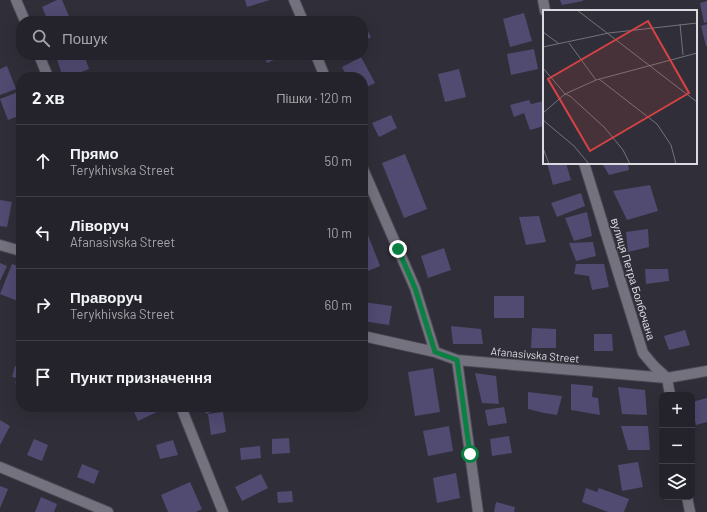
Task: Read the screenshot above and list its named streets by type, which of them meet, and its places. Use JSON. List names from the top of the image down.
{
  "streets": {
    "street": ["вулиця Петра Болбочана", "Afanasivska Street"]
  },
  "crossings": [
    ["вулиця Петра Болбочана", "Afanasivska Street"]
  ],
  "page": {
    "search": "Пошук",
    "heading": ["2 хв", "Пішки · 120 m"],
    "list": [
      ["Прямо", "Terykhivska Street", "50 m"],
      ["Ліворуч", "Afanasivska Street", "10 m"],
      ["Праворуч", "Terykhivska Street", "60 m"],
      "Пункт призначення"
    ],
    "map_buttons": ["+", "−"]
  }
}
